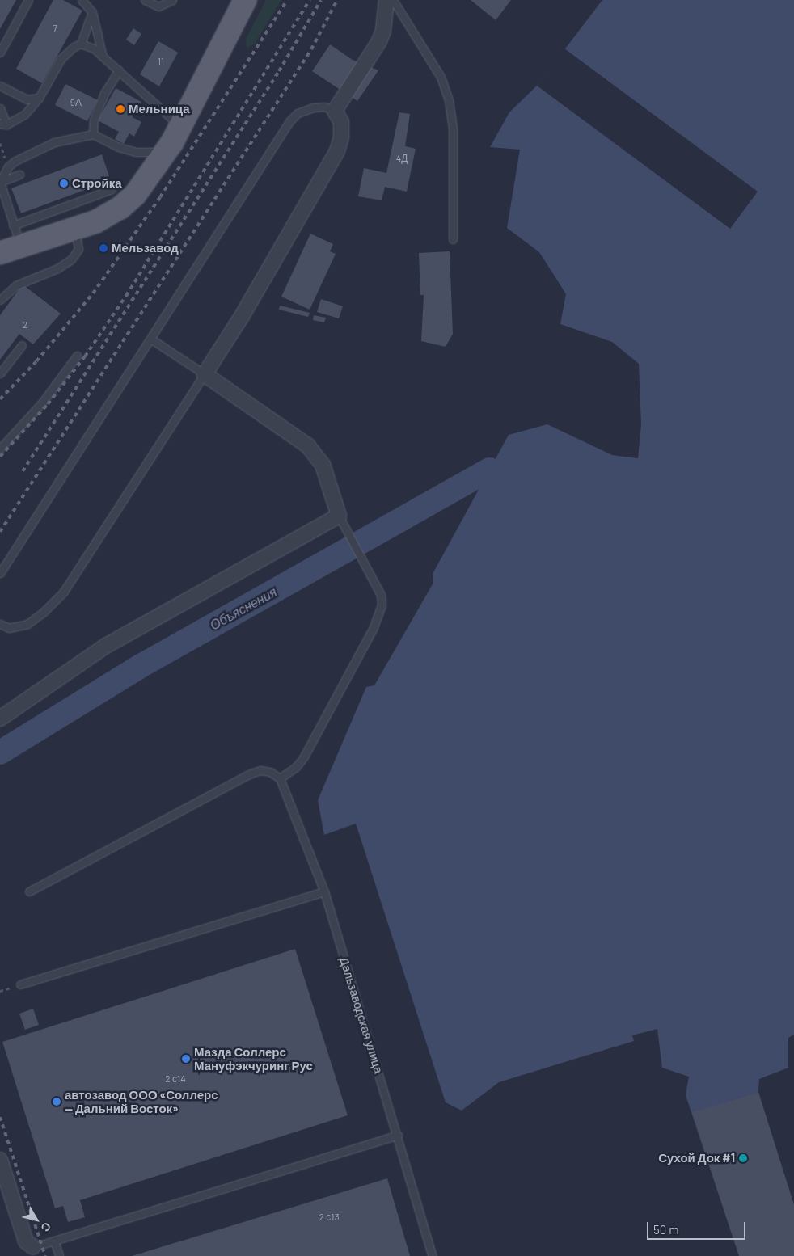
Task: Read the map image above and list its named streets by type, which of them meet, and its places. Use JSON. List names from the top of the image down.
{
  "streets": {
    "lane": ["Дальзаводская улица"]
  },
  "water": ["Объяснения"],
  "places": [
    "Мельница",
    "Стройка",
    "Мельзавод",
    "Мазда Соллерс Мануфэкчуринг Рус",
    "автозавод ООО «Соллерс — Дальний Восток»",
    "Сухой Док #1"
  ],
  "house_numbers": [
    "7",
    "11",
    "9А",
    "4Д",
    "2",
    "2 с14",
    "2 с13"
  ],
  "scale_bar": "50 m",
  "north": "bottom right"
}
